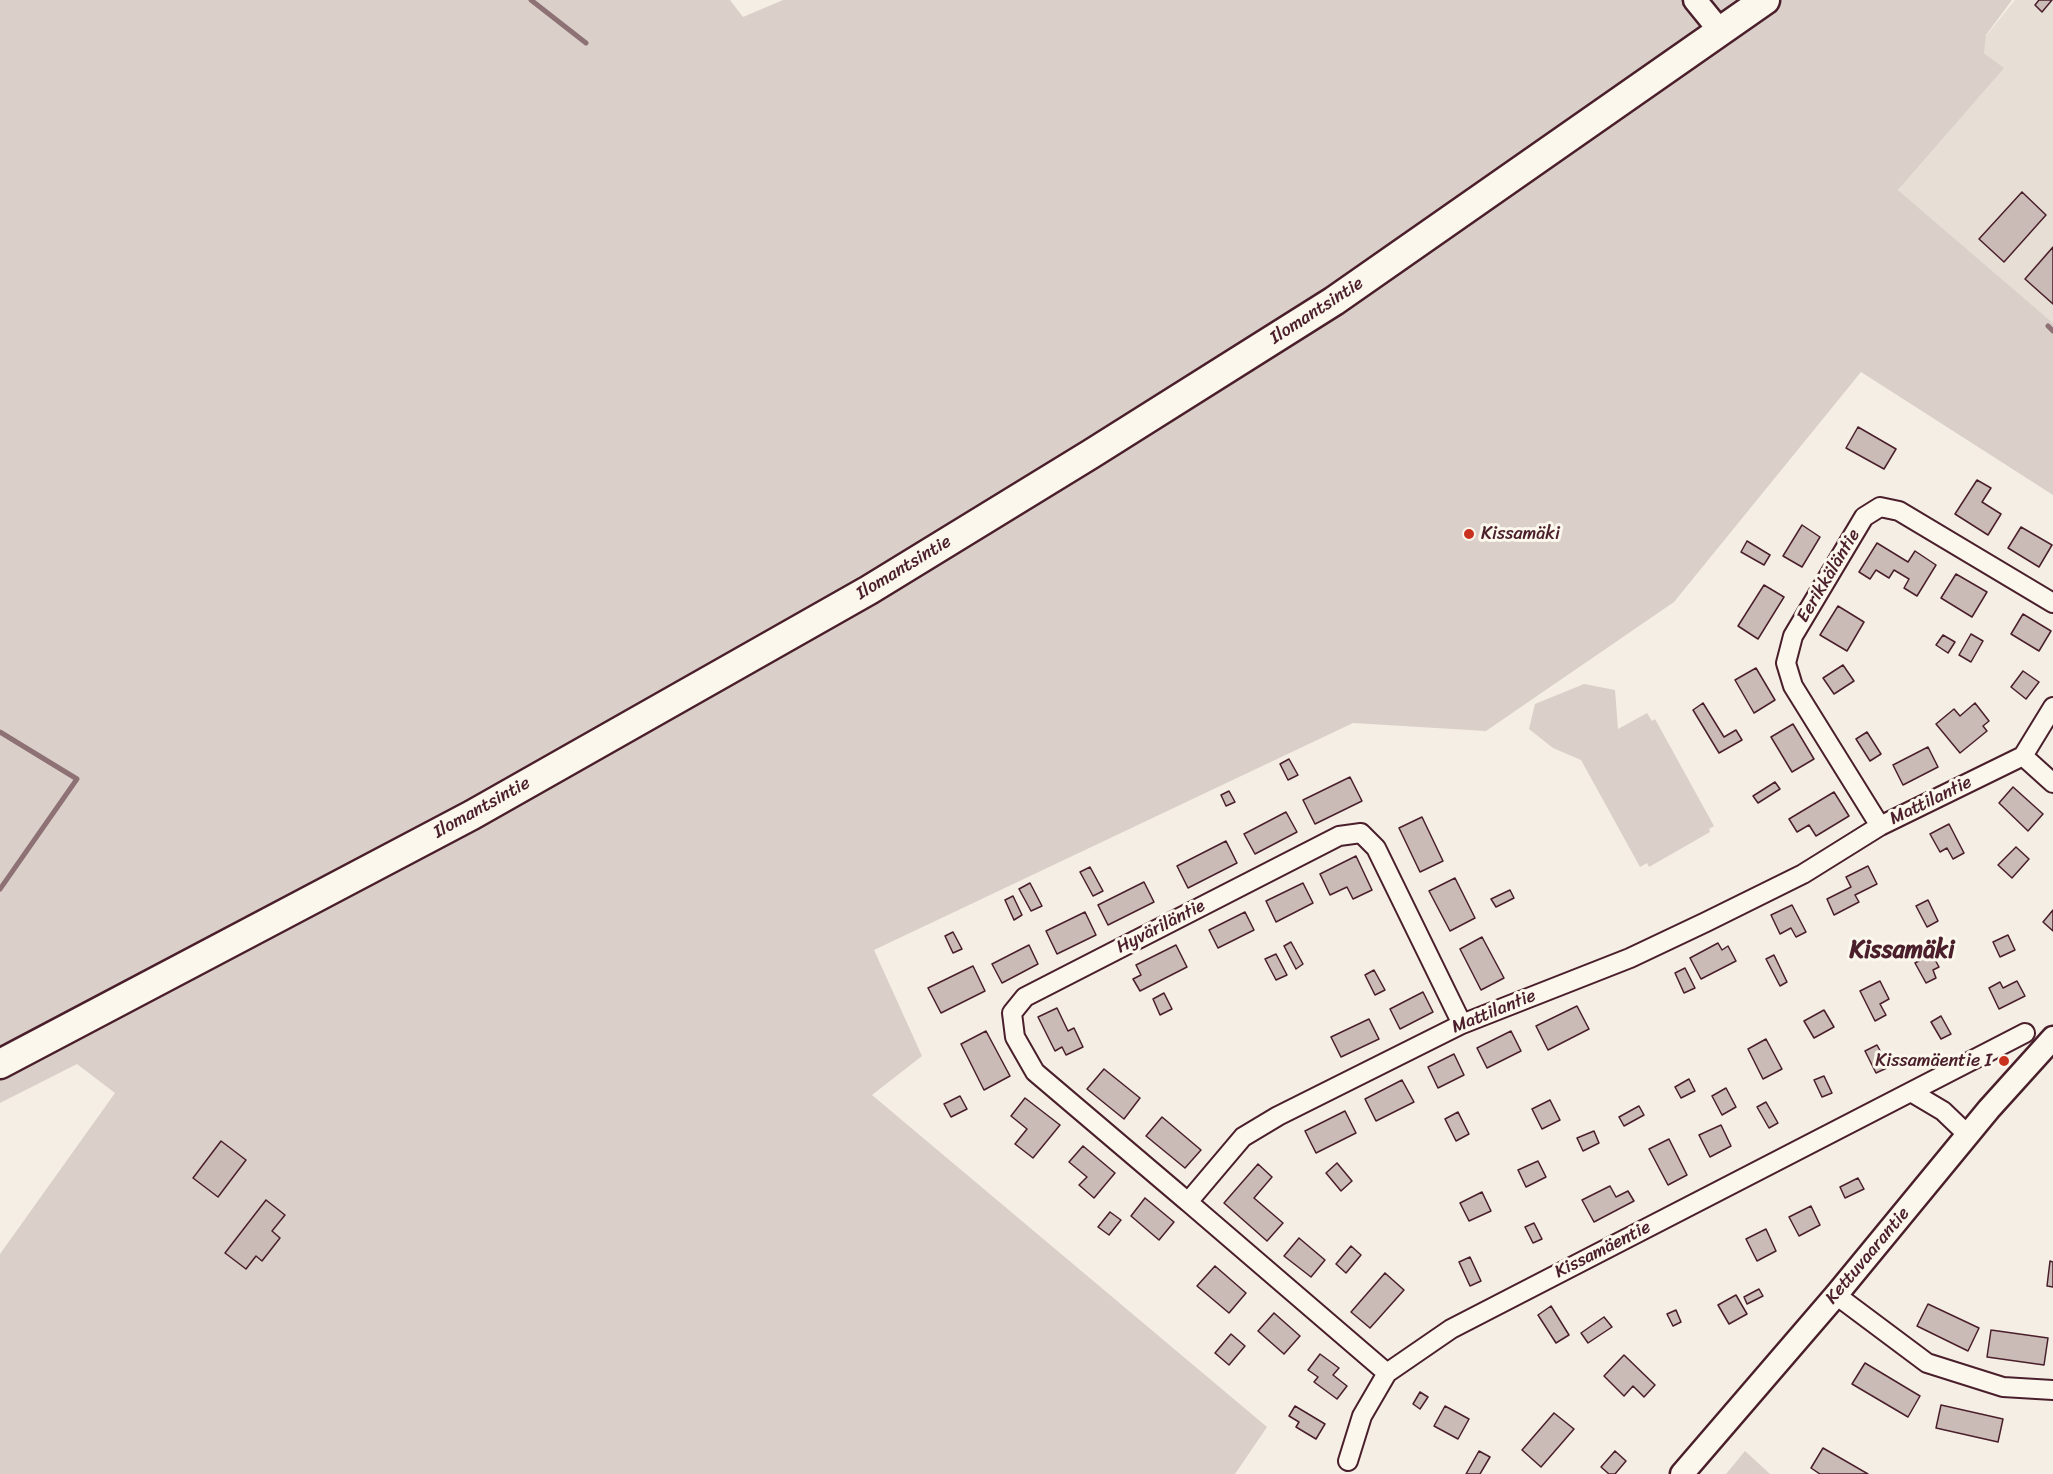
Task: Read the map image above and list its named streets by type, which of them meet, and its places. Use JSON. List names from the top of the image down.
{
  "streets": {
    "main road": ["Ilomantsintie"],
    "street": [
      "Eerikkäläntie",
      "Mattilantie",
      "Hyväriläntie",
      "Kissamäentie",
      "Kettuvaarantie"
    ]
  },
  "crossings": [
    ["Eerikkäläntie", "Mattilantie"],
    ["Mattilantie", "Hyväriläntie"]
  ],
  "districts": ["Kissamäki"],
  "places": ["Kissamäki", "Kissamäentie I"]
}
